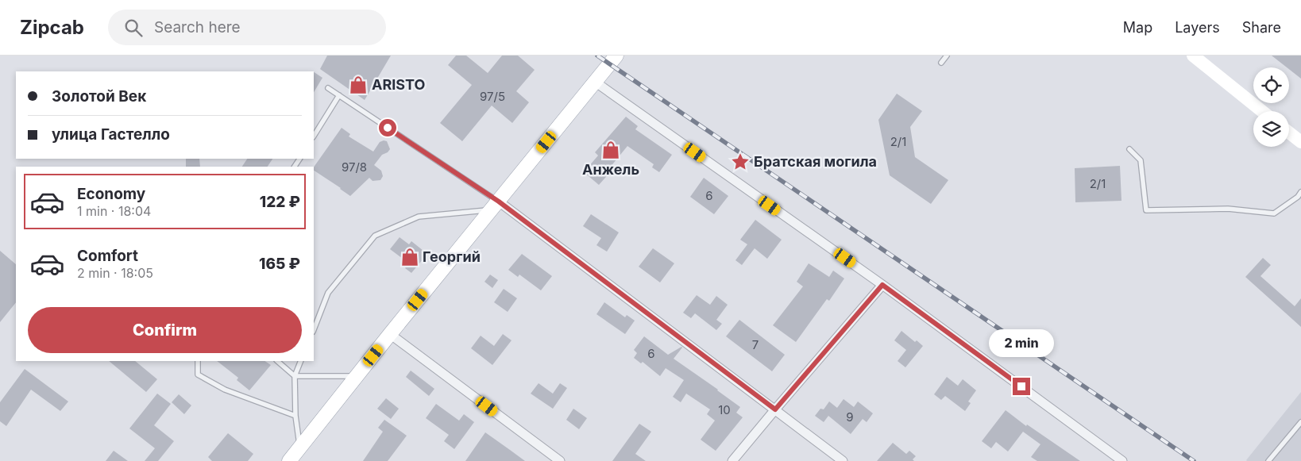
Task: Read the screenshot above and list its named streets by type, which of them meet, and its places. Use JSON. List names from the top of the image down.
{
  "places": {
    "shop": ["ARISTO", "Анжель", "Георгий"],
    "place": ["Братская могила"]
  },
  "house_numbers": [
    "97/5",
    "2/1",
    "97/8",
    "2/1",
    "6",
    "7",
    "6",
    "10",
    "9"
  ],
  "page": {
    "header": "Zipcab",
    "search": "Search here",
    "nav": ["Map", "Layers", "Share"],
    "banner": ["Золотой Век", "улица Гастелло"],
    "list": [
      {
        "name": "Economy",
        "note": "1 min · 18:04",
        "value": "122 ₽"
      },
      {
        "name": "Comfort",
        "note": "2 min · 18:05",
        "value": "165 ₽"
      }
    ],
    "buttons": "Confirm",
    "bubble": "2 min"
  }
}
